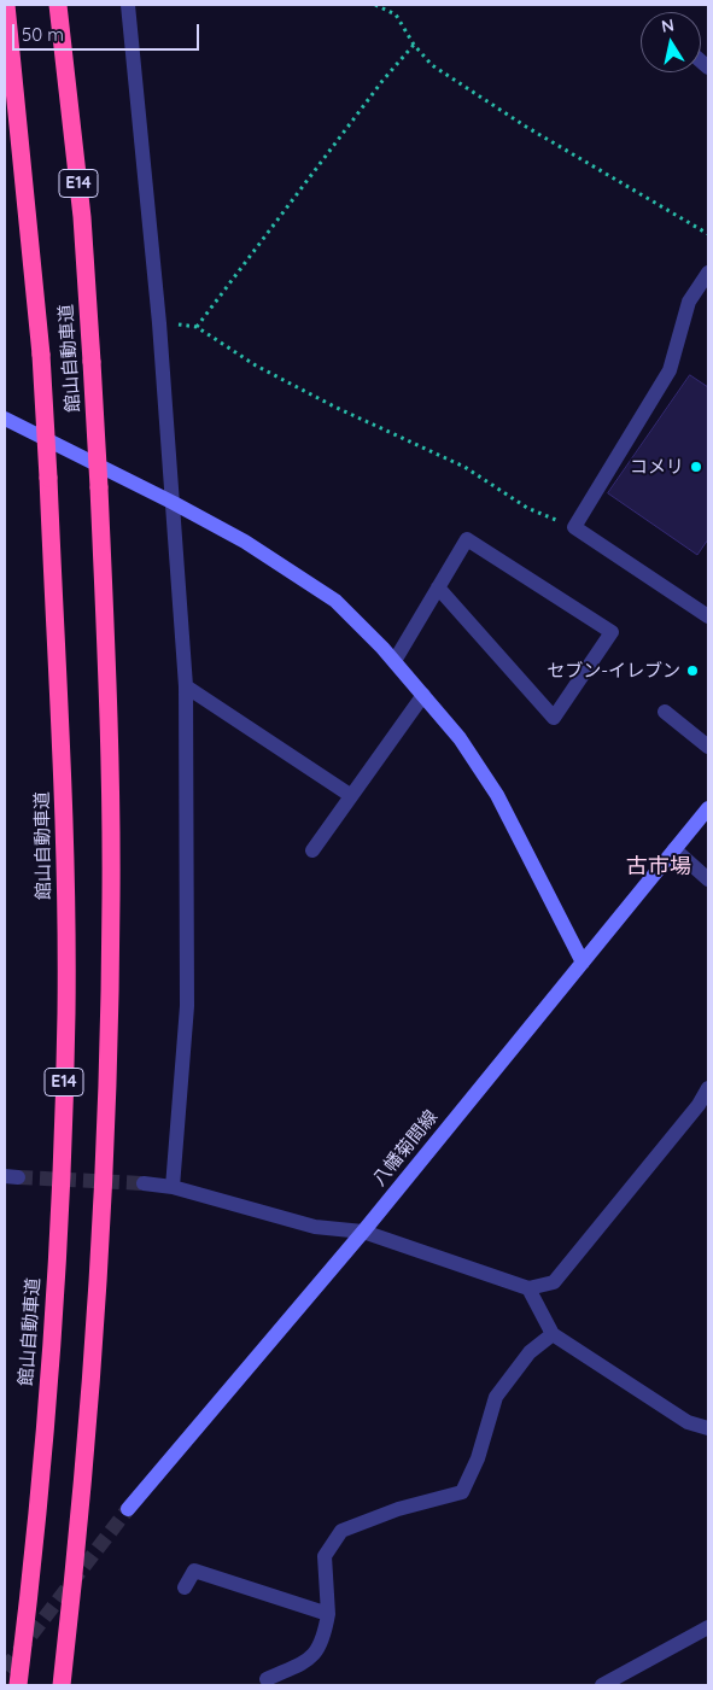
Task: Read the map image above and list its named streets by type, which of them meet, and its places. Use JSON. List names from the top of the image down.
{
  "streets": {
    "highway": ["E14", "館山自動車道"],
    "main road": ["八幡菊間線"]
  },
  "districts": ["古市場"],
  "places": ["コメリ", "セブン-イレブン"],
  "scale_bar": "50 m",
  "north": "top"
}
